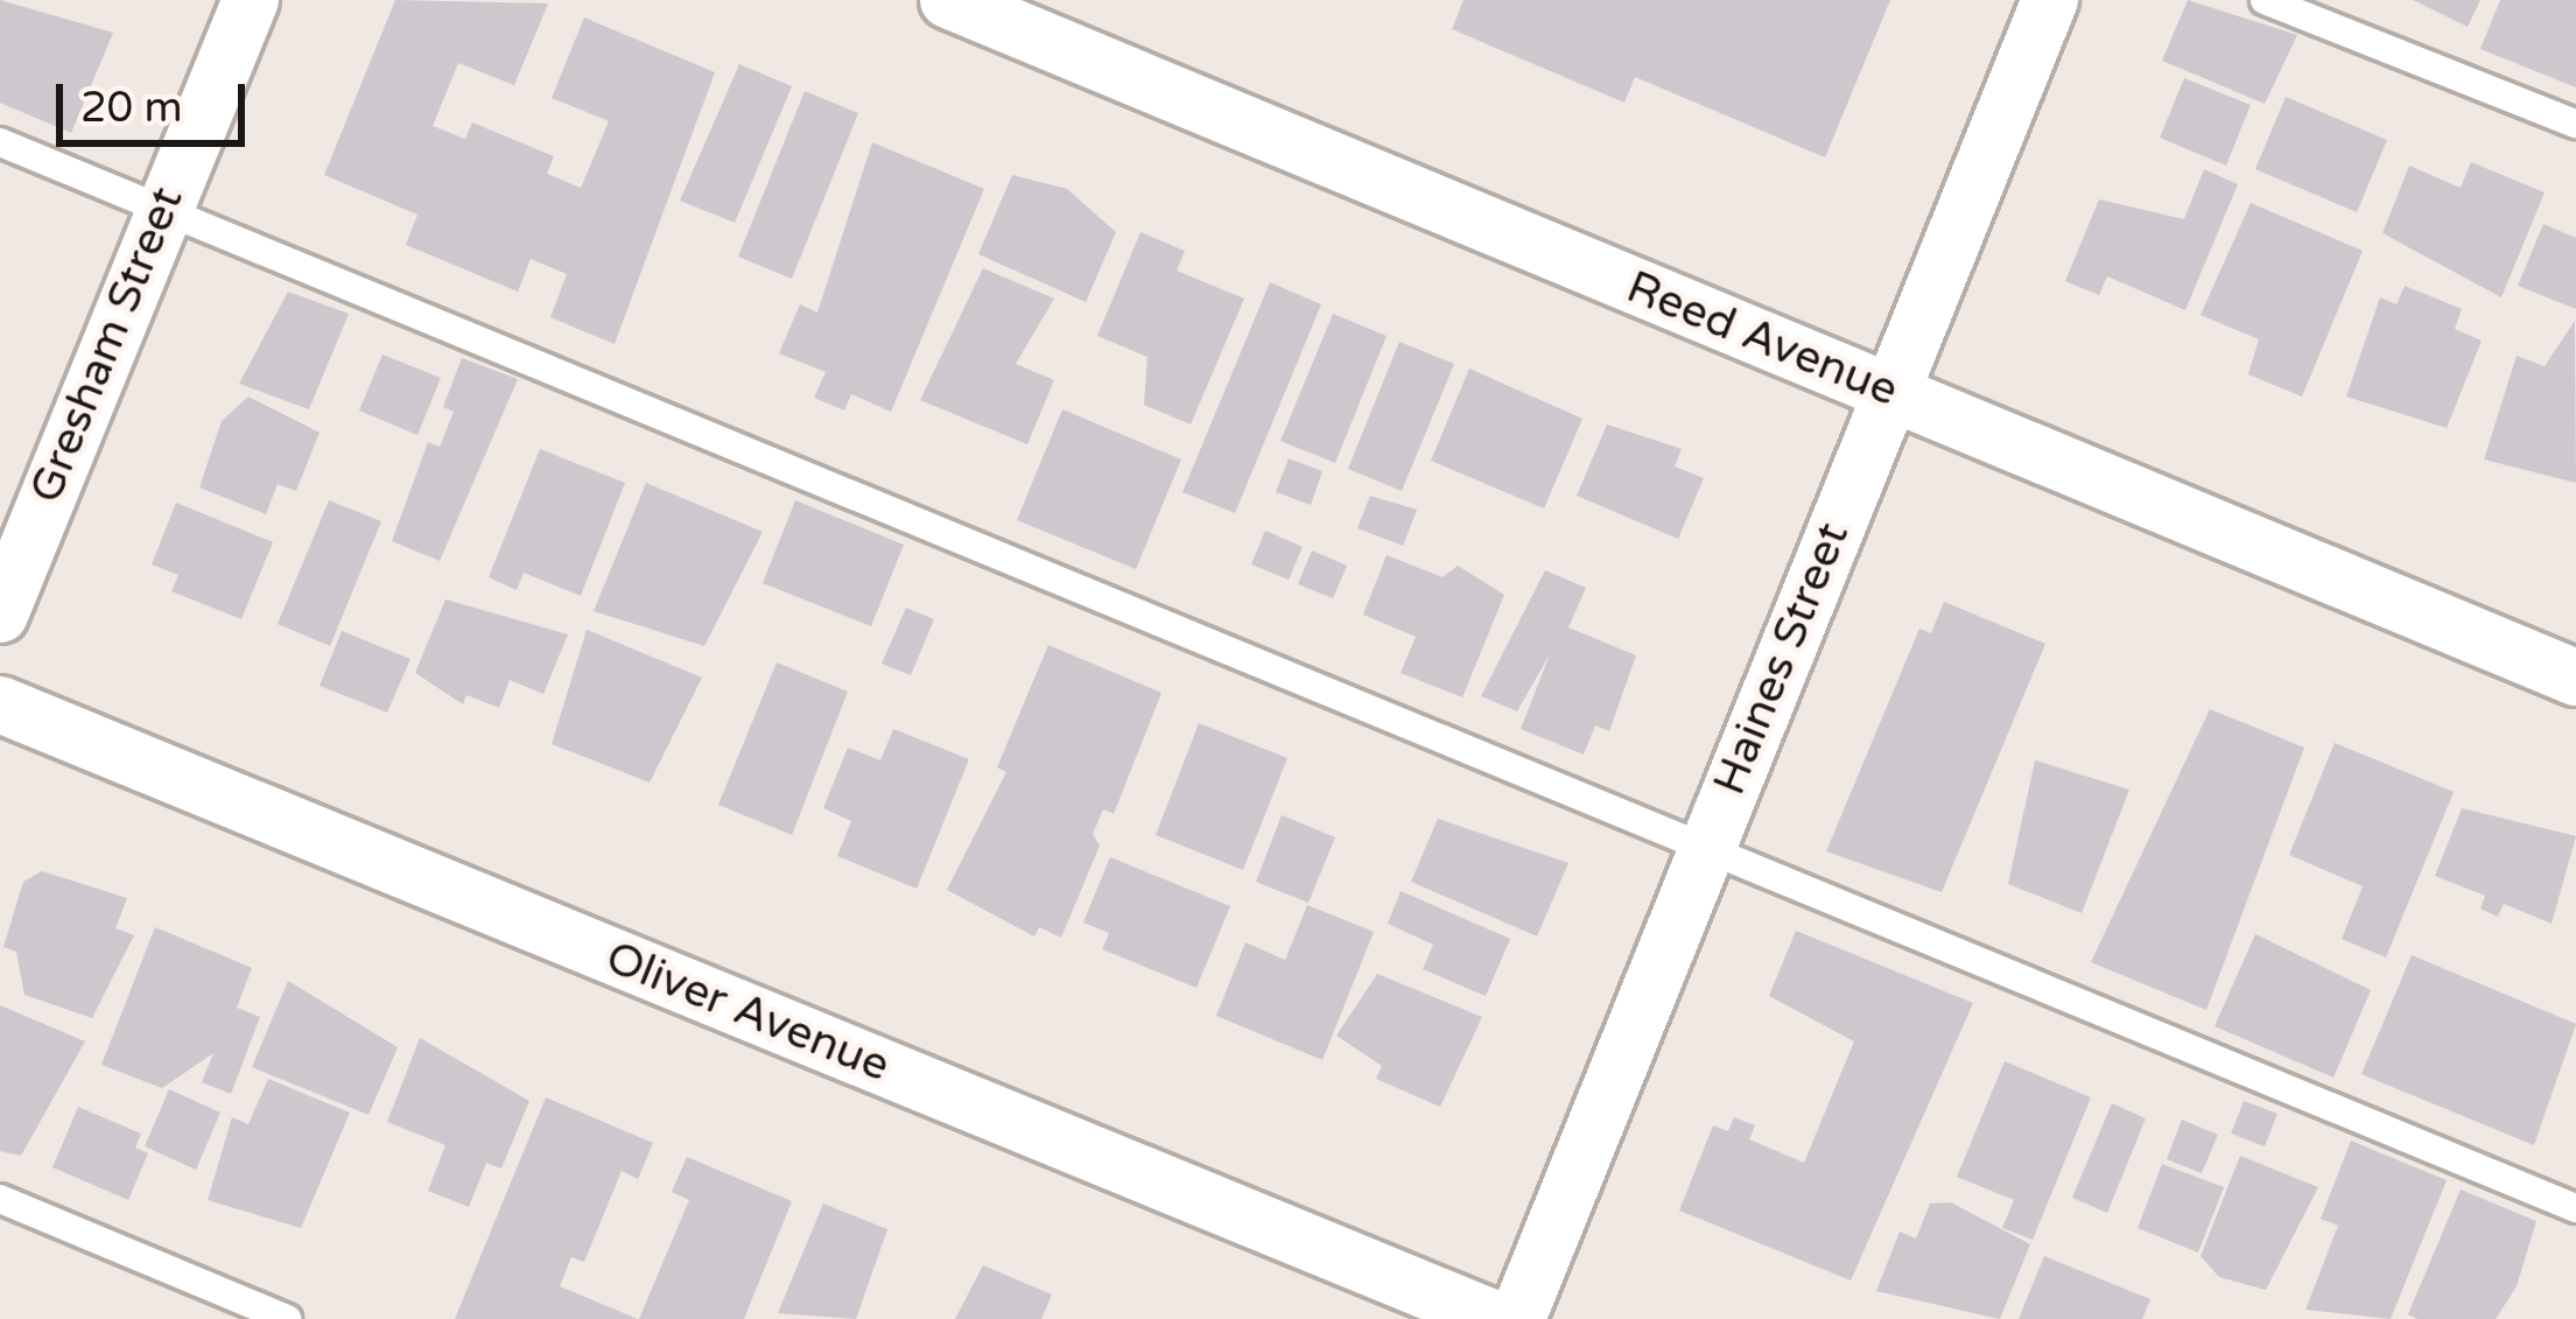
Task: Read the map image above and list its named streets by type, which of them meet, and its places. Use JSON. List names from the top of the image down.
{
  "streets": {
    "street": [
      "Reed Avenue",
      "Gresham Street",
      "Haines Street",
      "Oliver Avenue"
    ]
  },
  "crossings": [
    ["Reed Avenue", "Haines Street"]
  ],
  "scale_bar": "20 m"
}
